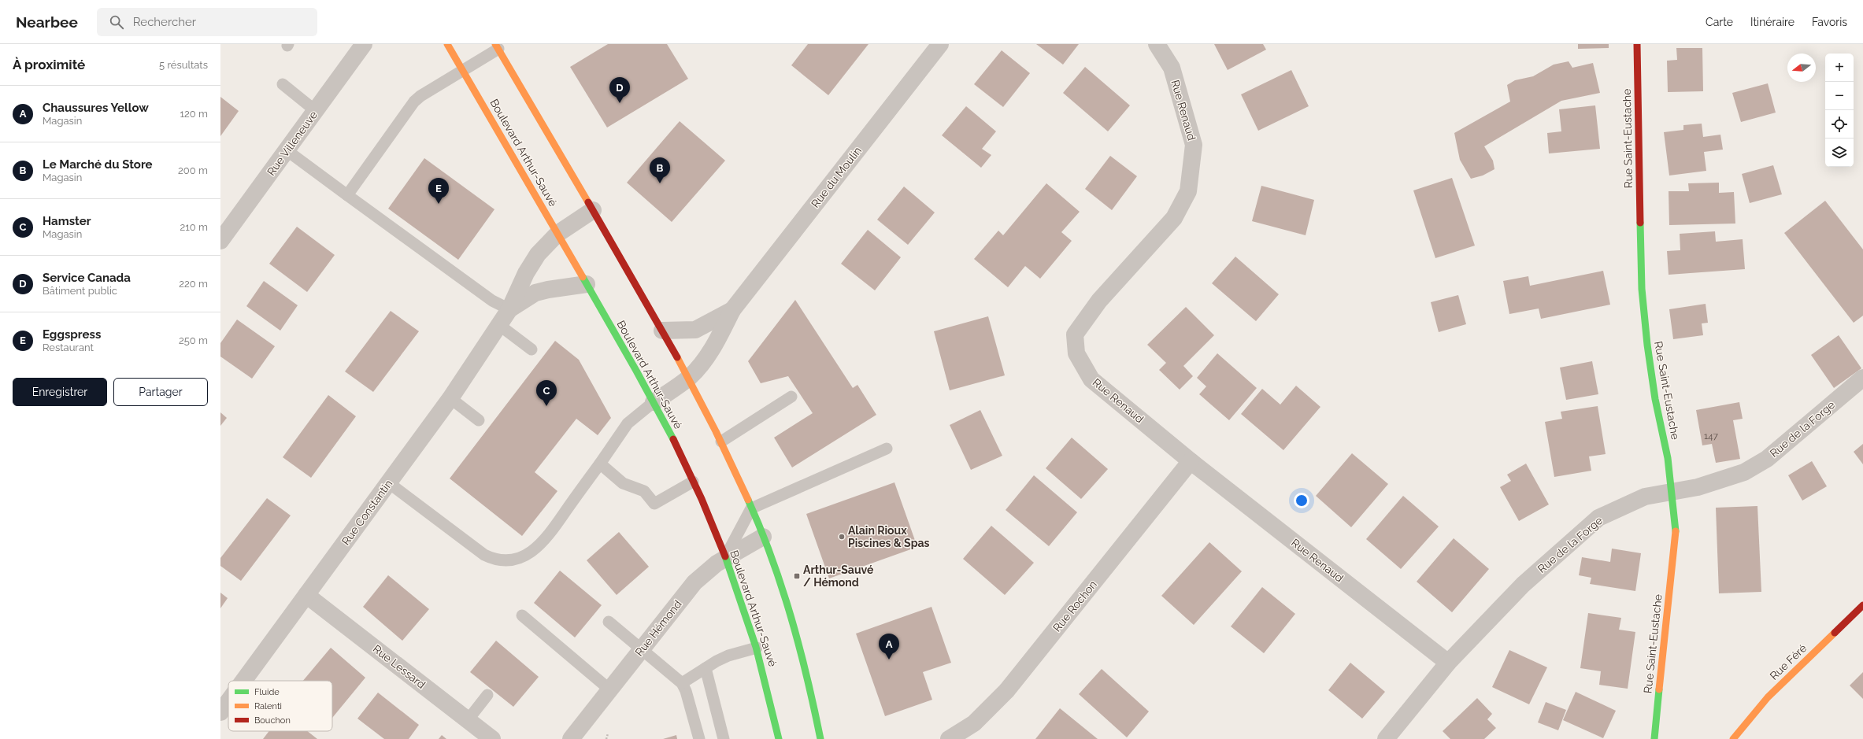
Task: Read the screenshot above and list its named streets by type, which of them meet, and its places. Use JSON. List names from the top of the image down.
{
  "streets": {
    "main road": ["Rue Saint-Eustache", "Boulevard Arthur-Sauvé", "Rue Féré"],
    "street": [
      "Rue Renaud",
      "Rue Villeneuve",
      "Rue du Moulin",
      "Rue de la Forge",
      "Rue Constantin",
      "Rue Rochon",
      "Rue Hémond",
      "Rue Lessard"
    ]
  },
  "crossings": [
    ["Rue Renaud", "Rue de la Forge"],
    ["Rue Renaud", "Rue Rochon"],
    ["Rue Saint-Eustache", "Rue de la Forge"],
    ["Boulevard Arthur-Sauvé", "Rue du Moulin"],
    ["Boulevard Arthur-Sauvé", "Rue Constantin"],
    ["Boulevard Arthur-Sauvé", "Rue Hémond"],
    ["Rue Constantin", "Rue Lessard"]
  ],
  "places": {
    "other": ["Alain Rioux Piscines & Spas"],
    "transit": ["Arthur-Sauvé / Hémond"]
  },
  "house_numbers": ["147"],
  "legend": ["Fluide", "Ralenti", "Bouchon"],
  "north": "left",
  "page": {
    "header": "Nearbee",
    "search": "Rechercher",
    "nav": ["Carte", "Itinéraire", "Favoris"],
    "heading": ["À proximité", "5 résultats"],
    "map_buttons": ["+", "−"],
    "pins": [
      "D",
      "B",
      "E",
      "C",
      "A"
    ],
    "list": [
      {
        "mark": "A",
        "name": "Chaussures Yellow",
        "note": "Magasin",
        "value": "120 m"
      },
      {
        "mark": "B",
        "name": "Le Marché du Store",
        "note": "Magasin",
        "value": "200 m"
      },
      {
        "mark": "C",
        "name": "Hamster",
        "note": "Magasin",
        "value": "210 m"
      },
      {
        "mark": "D",
        "name": "Service Canada",
        "note": "Bâtiment public",
        "value": "220 m"
      },
      {
        "mark": "E",
        "name": "Eggspress",
        "note": "Restaurant",
        "value": "250 m"
      }
    ],
    "buttons": ["Enregistrer", "Partager"]
  }
}
